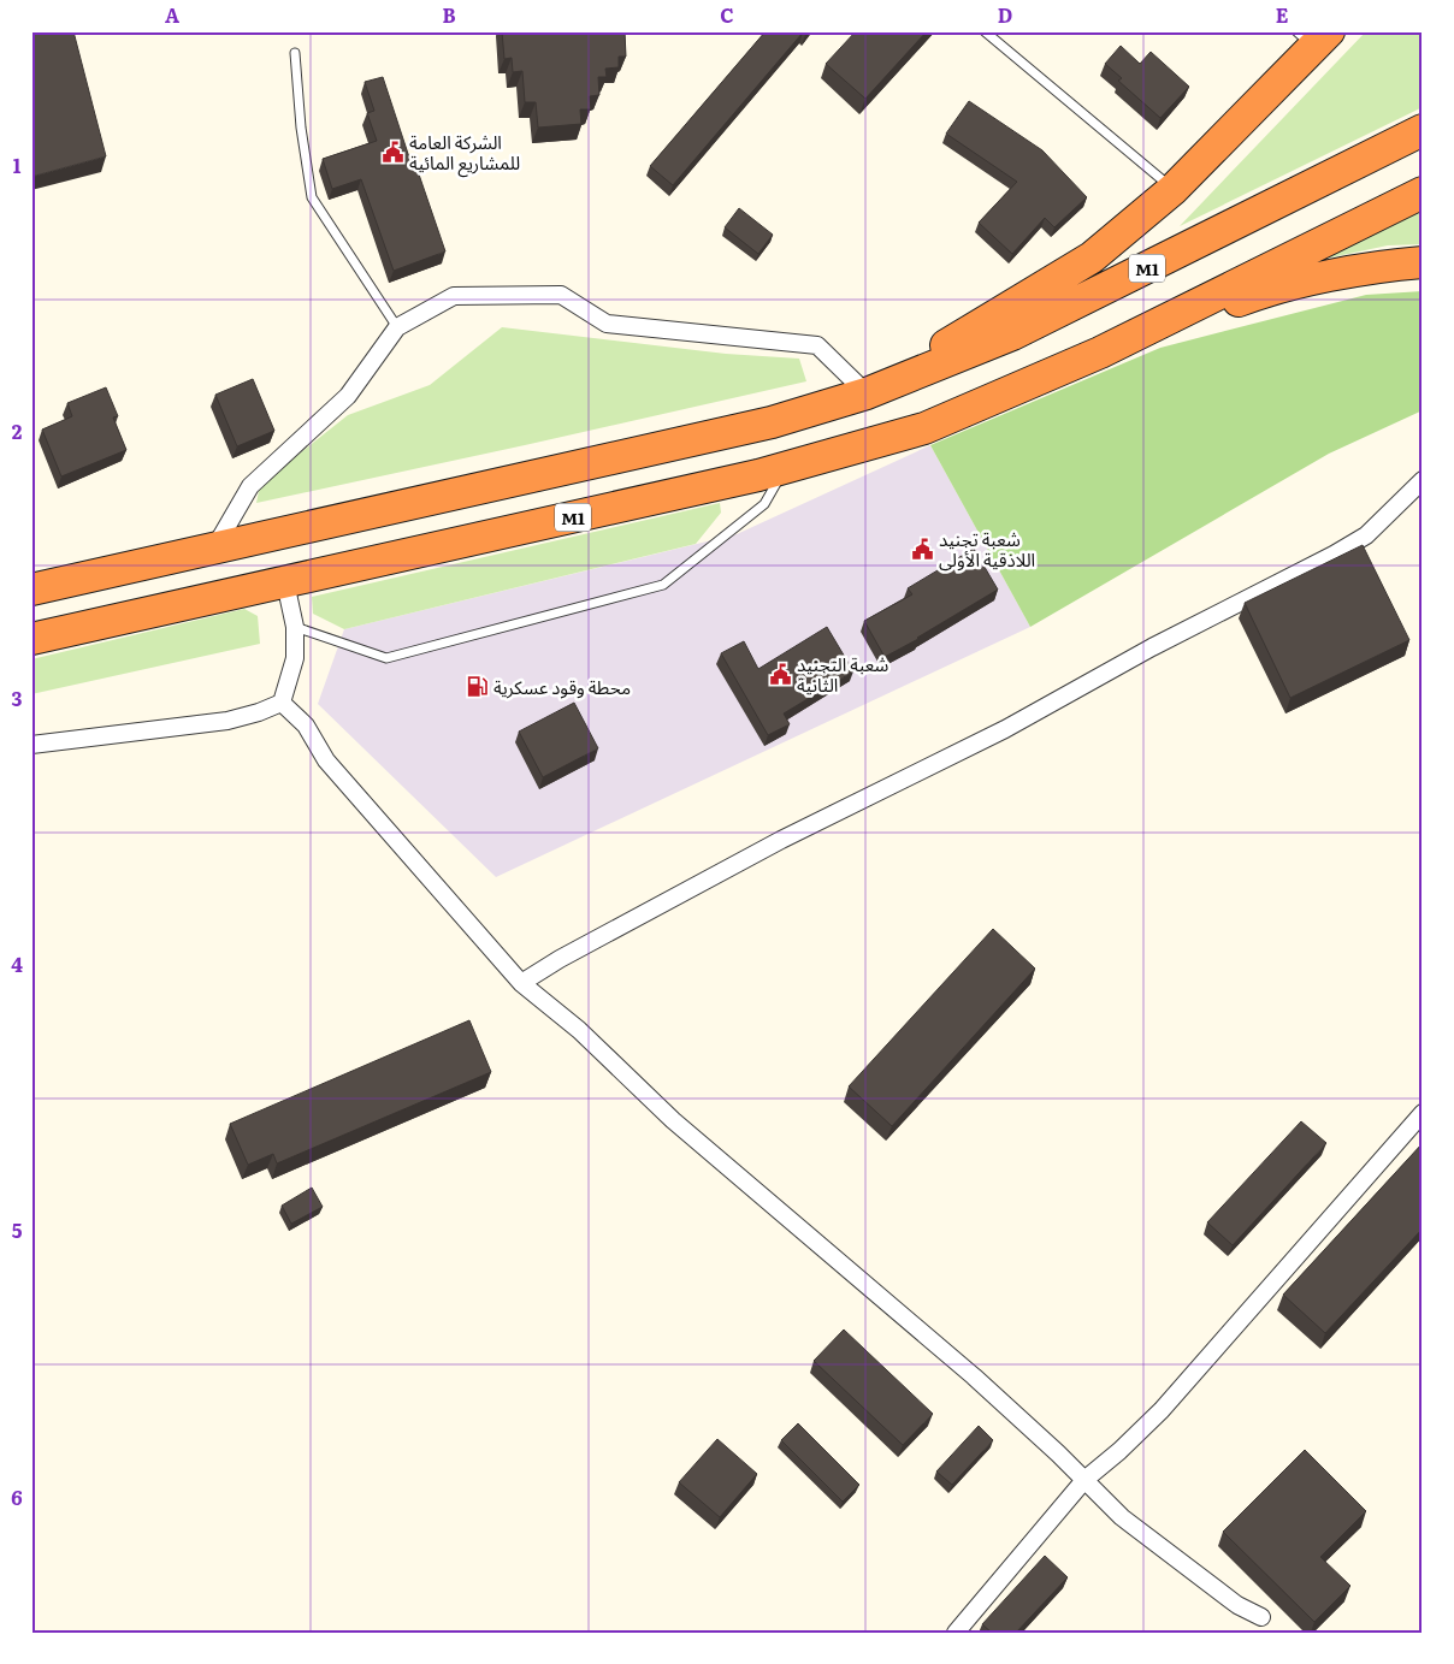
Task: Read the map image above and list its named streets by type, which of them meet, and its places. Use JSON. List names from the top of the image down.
{
  "streets": {
    "highway": ["M1"]
  },
  "places": {
    "public building": ["الشركة العامة للمشاريع المائية", "شعبة تجنيد اللاذقية الأولى", "شعبة التجنيد الثانية"],
    "fuel station": ["محطة وقود عسكرية"]
  },
  "grid": {
    "columns": [
      "A",
      "B",
      "C",
      "D",
      "E"
    ],
    "rows": [
      "1",
      "2",
      "3",
      "4",
      "5",
      "6"
    ]
  }
}
